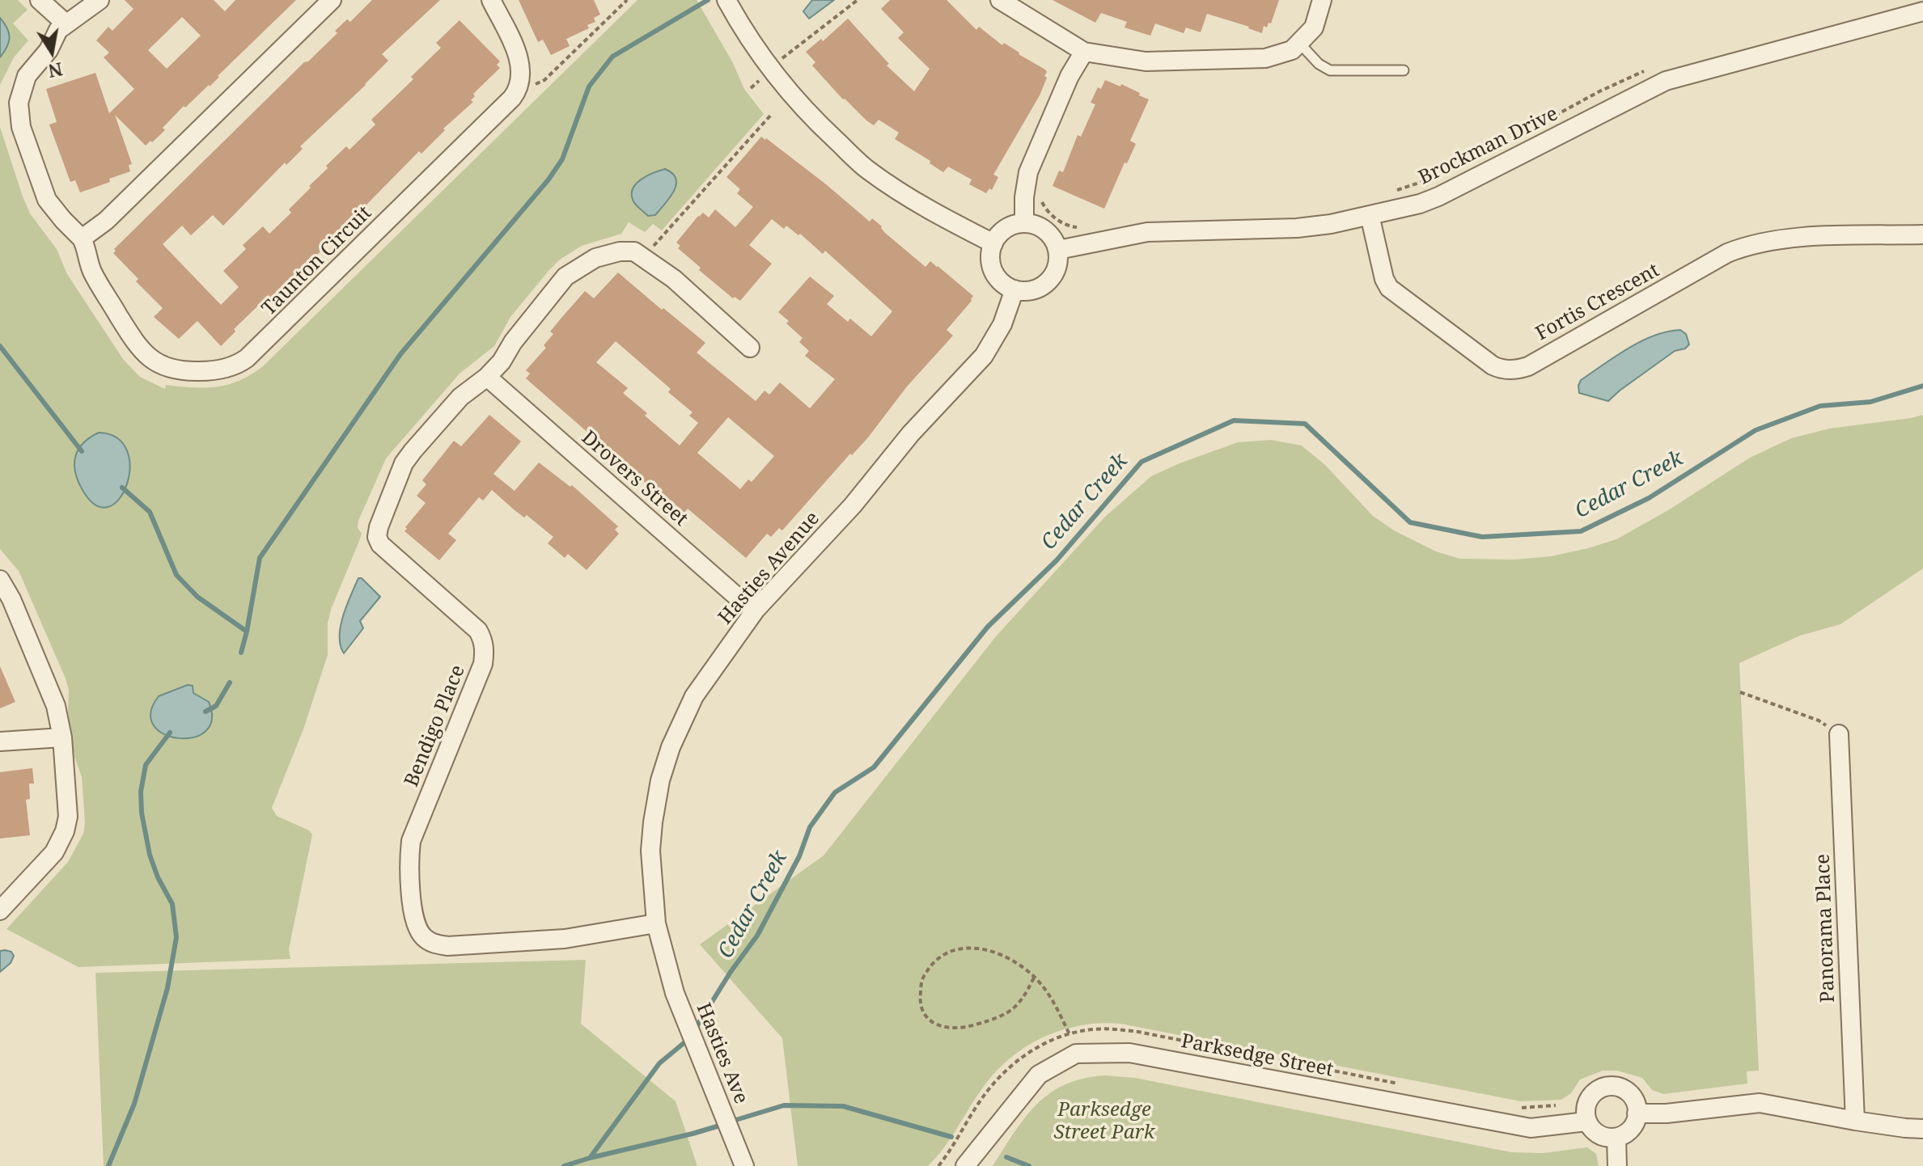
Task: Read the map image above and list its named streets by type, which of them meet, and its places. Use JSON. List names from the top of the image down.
{
  "streets": {
    "street": [
      "Brockman Drive",
      "Taunton Circuit",
      "Fortis Crescent",
      "Drovers Street",
      "Hasties Avenue",
      "Bendigo Place",
      "Panorama Place",
      "Hasties Ave",
      "Parksedge Street"
    ]
  },
  "crossings": [
    ["Brockman Drive", "Fortis Crescent"],
    ["Brockman Drive", "Hasties Avenue"],
    ["Drovers Street", "Hasties Avenue"],
    ["Drovers Street", "Bendigo Place"],
    ["Hasties Avenue", "Bendigo Place"],
    ["Hasties Avenue", "Hasties Ave"]
  ],
  "water": ["Cedar Creek"],
  "parks": ["Parksedge Street Park"],
  "north": "bottom"
}
